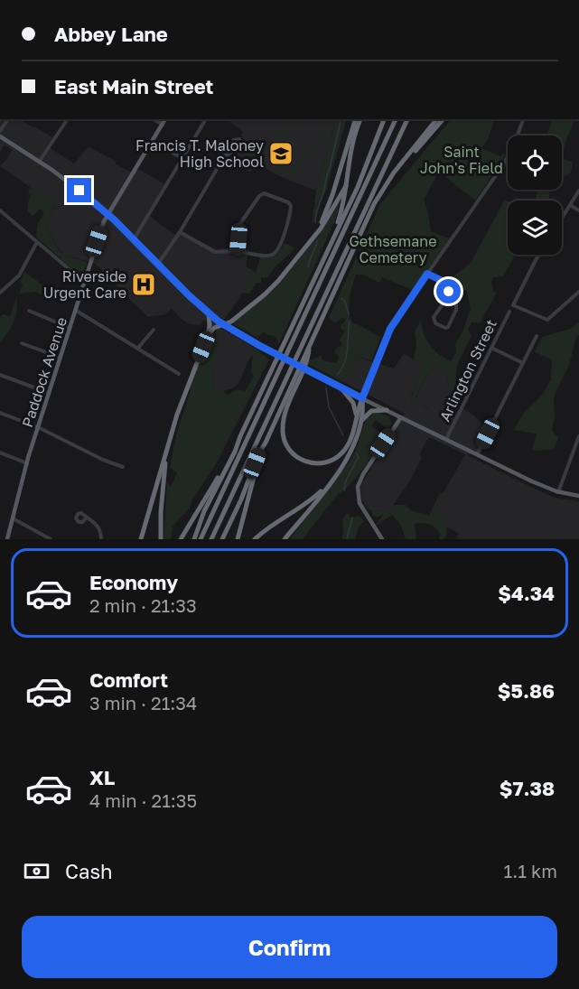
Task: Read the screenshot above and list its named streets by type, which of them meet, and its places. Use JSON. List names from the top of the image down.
{
  "streets": {
    "main road": ["Paddock Avenue"],
    "street": ["Arlington Street"]
  },
  "parks": ["Saint John's Field", "Gethsemane Cemetery"],
  "places": {
    "school or university": ["Francis T. Maloney High School"],
    "hospital": ["Riverside Urgent Care"]
  },
  "page": {
    "banner": ["Abbey Lane", "East Main Street"],
    "list": [
      {
        "name": "Economy",
        "note": "2 min · 21:33",
        "value": "$4.34"
      },
      {
        "name": "Comfort",
        "note": "3 min · 21:34",
        "value": "$5.86"
      },
      {
        "name": "XL",
        "note": "4 min · 21:35",
        "value": "$7.38"
      }
    ],
    "pay": ["Cash", "1.1 km"],
    "buttons": "Confirm"
  }
}
